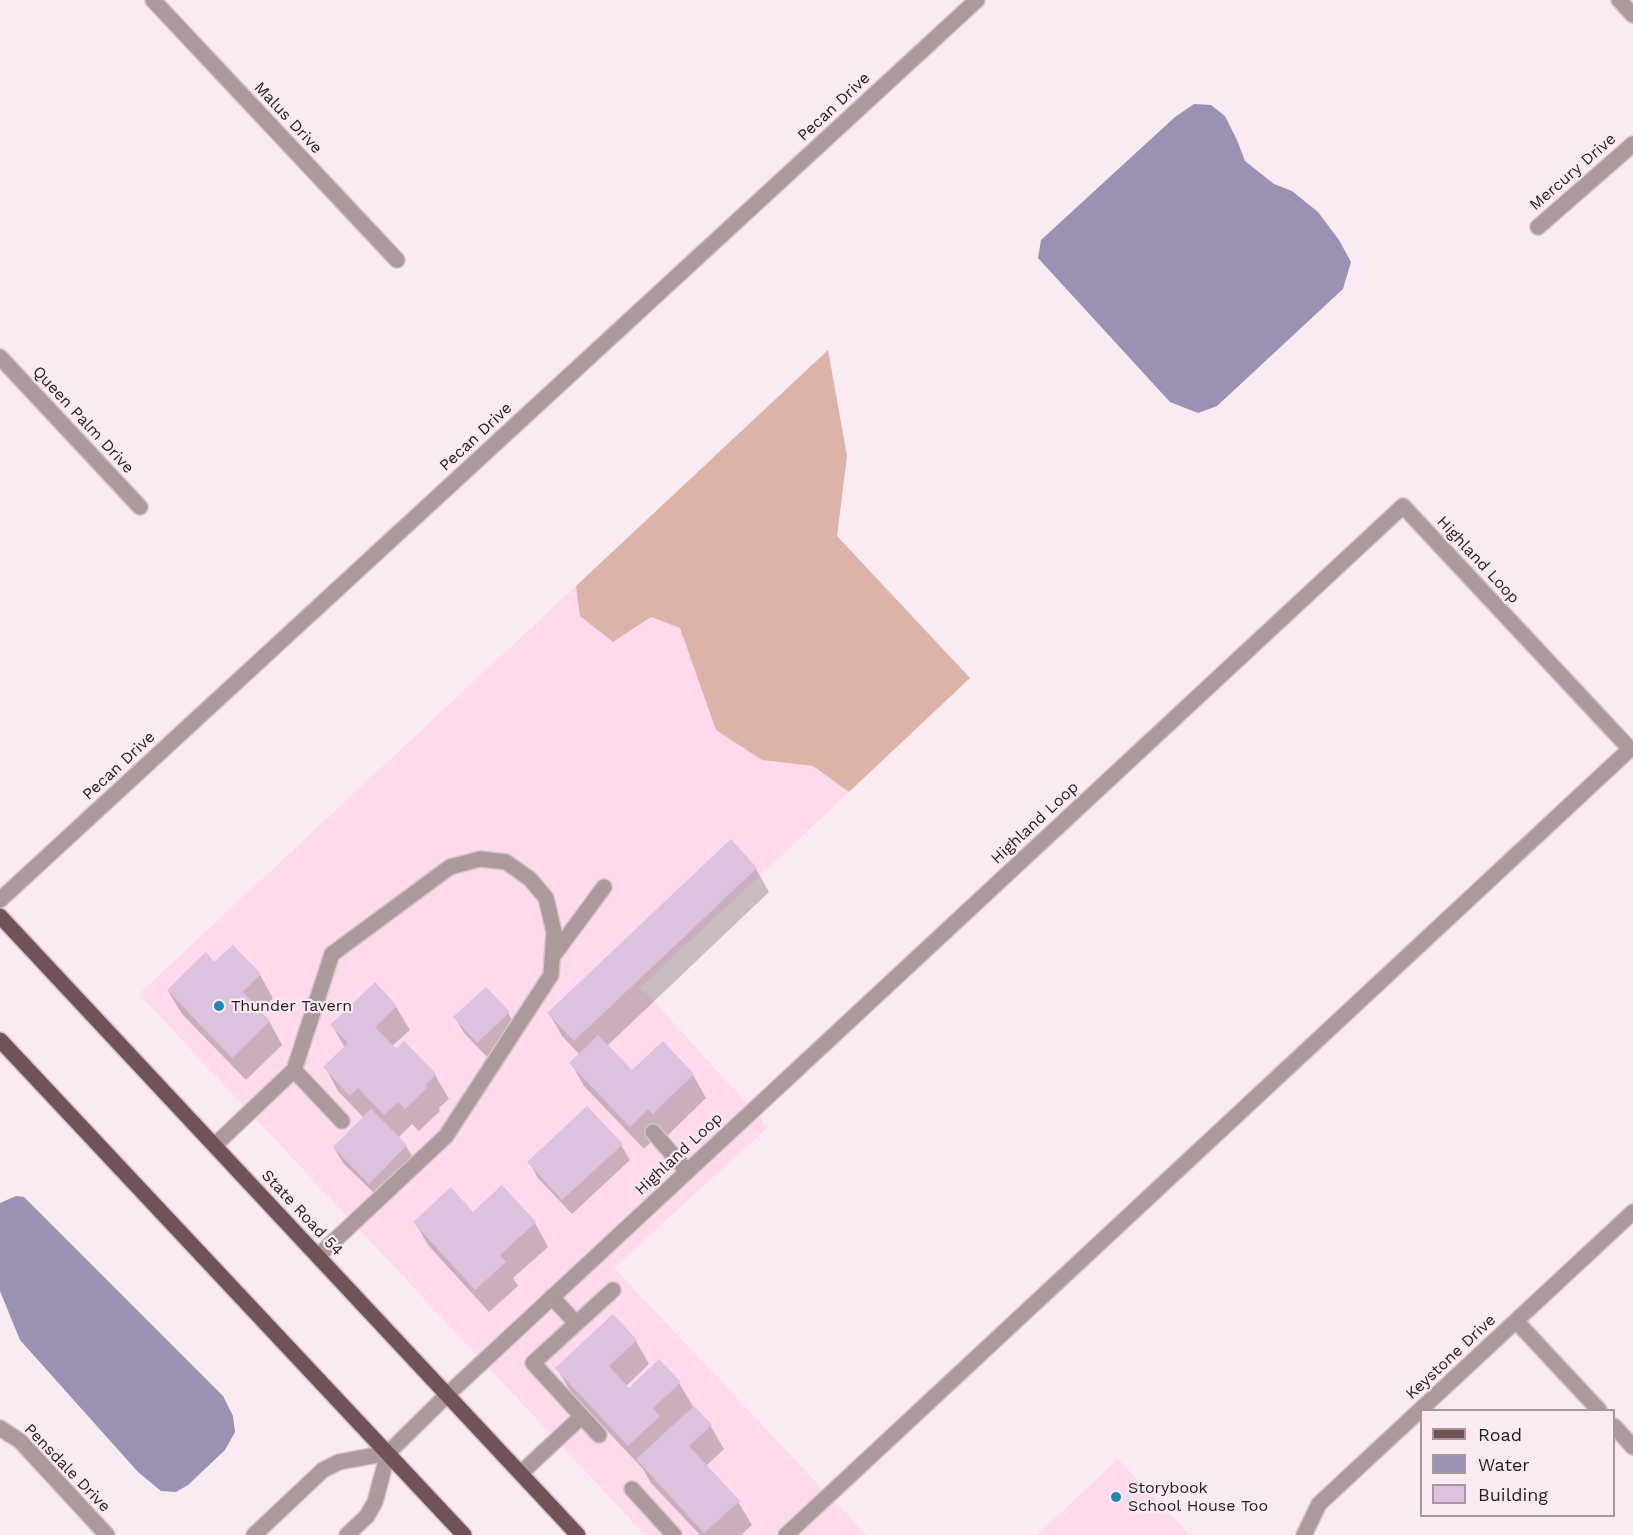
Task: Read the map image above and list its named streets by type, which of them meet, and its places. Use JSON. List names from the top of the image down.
{
  "streets": {
    "main road": ["State Road 54"],
    "street": [
      "Pecan Drive",
      "Malus Drive",
      "Mercury Drive",
      "Queen Palm Drive",
      "Highland Loop",
      "Keystone Drive",
      "Pensdale Drive"
    ]
  },
  "crossings": [
    ["Highland Loop", "State Road 54"]
  ],
  "places": ["Thunder Tavern", "Storybook School House Too"],
  "legend": ["Road", "Water", "Building"]
}
